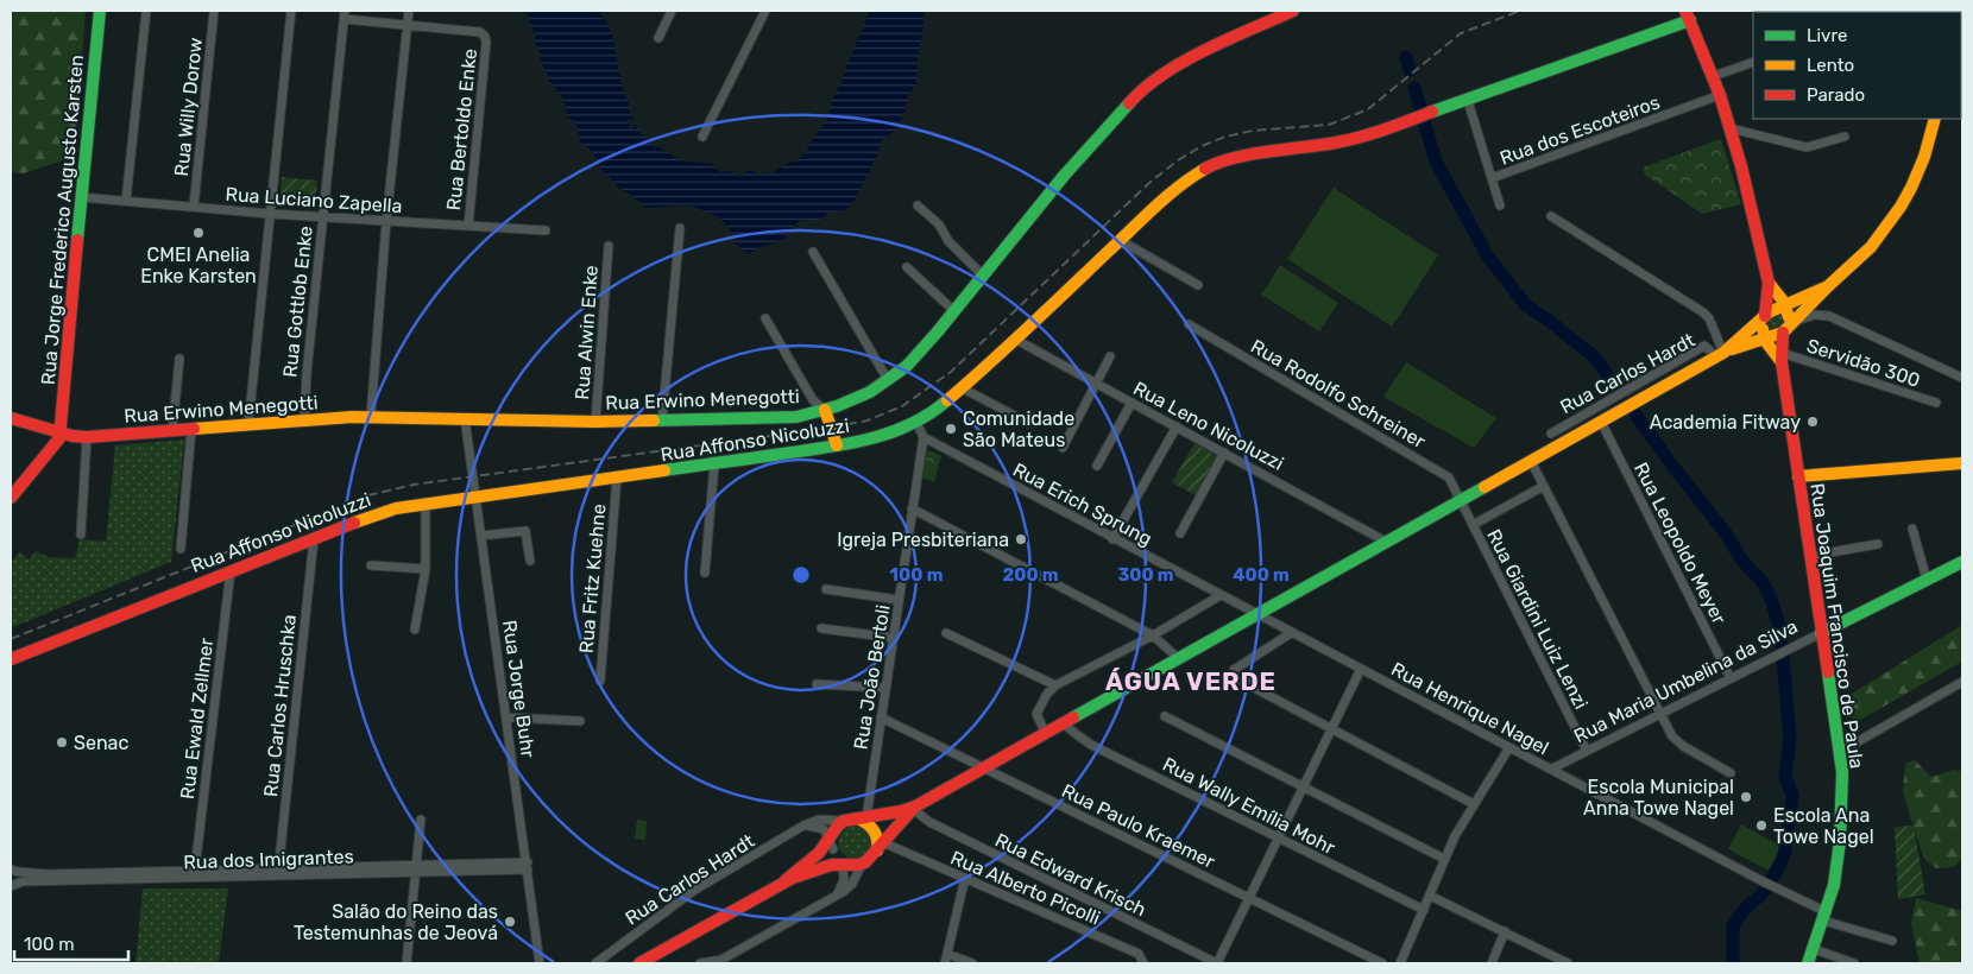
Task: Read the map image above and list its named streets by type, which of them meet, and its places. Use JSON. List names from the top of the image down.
{
  "streets": {
    "main road": [
      "Rua Jorge Frederico Augusto Karsten",
      "Rua Erwino Menegotti",
      "Rua Affonso Nicoluzzi",
      "Rua Joaquim Francisco de Paula",
      "Rua Maria Umbelina da Silva"
    ],
    "street": [
      "Rua Willy Dorow",
      "Rua Bertoldo Enke",
      "Rua dos Escoteiros",
      "Rua Luciano Zapella",
      "Rua Gottlob Enke",
      "Rua Alwin Enke",
      "Servidão 300",
      "Rua Carlos Hardt",
      "Rua Rodolfo Schreiner",
      "Rua Leno Nicoluzzi",
      "Rua Erich Sprung",
      "Rua Leopoldo Meyer",
      "Rua Fritz Kuehne",
      "Rua Giardini Luiz Lenzi",
      "Rua João Bertoli",
      "Rua Jorge Buhr",
      "Rua Carlos Hruschka",
      "Rua Henrique Nagel",
      "Rua Ewald Zellmer",
      "Rua Wally Emília Mohr",
      "Rua Paulo Kraemer",
      "Rua dos Imigrantes",
      "Rua Edward Krisch",
      "Rua Alberto Picolli"
    ]
  },
  "crossings": [
    ["Rua Willy Dorow", "Rua Luciano Zapella"],
    ["Rua Bertoldo Enke", "Rua Luciano Zapella"],
    ["Rua dos Escoteiros", "Rua Affonso Nicoluzzi"],
    ["Rua dos Escoteiros", "Rua Joaquim Francisco de Paula"],
    ["Rua Luciano Zapella", "Rua Jorge Frederico Augusto Karsten"],
    ["Rua Luciano Zapella", "Rua Gottlob Enke"],
    ["Rua Jorge Frederico Augusto Karsten", "Rua Erwino Menegotti"],
    ["Rua Gottlob Enke", "Rua Erwino Menegotti"],
    ["Rua Alwin Enke", "Rua Erwino Menegotti"],
    ["Servidão 300", "Rua Joaquim Francisco de Paula"],
    ["Rua Carlos Hardt", "Rua João Bertoli"],
    ["Rua Carlos Hardt", "Rua Alberto Picolli"],
    ["Rua Rodolfo Schreiner", "Rua Giardini Luiz Lenzi"],
    ["Rua Erwino Menegotti", "Rua Jorge Buhr"],
    ["Rua Leno Nicoluzzi", "Rua Affonso Nicoluzzi"],
    ["Rua Affonso Nicoluzzi", "Rua Fritz Kuehne"],
    ["Rua Affonso Nicoluzzi", "Rua Joaquim Francisco de Paula"],
    ["Rua Affonso Nicoluzzi", "Rua Jorge Buhr"],
    ["Rua Affonso Nicoluzzi", "Rua Carlos Hruschka"],
    ["Rua Affonso Nicoluzzi", "Rua Ewald Zellmer"],
    ["Rua Erich Sprung", "Rua João Bertoli"],
    ["Rua Erich Sprung", "Rua Henrique Nagel"],
    ["Rua Leopoldo Meyer", "Rua Maria Umbelina da Silva"],
    ["Rua Giardini Luiz Lenzi", "Rua Maria Umbelina da Silva"],
    ["Rua Joaquim Francisco de Paula", "Rua Maria Umbelina da Silva"],
    ["Rua Joaquim Francisco de Paula", "Rua Henrique Nagel"],
    ["Rua João Bertoli", "Rua Paulo Kraemer"],
    ["Rua João Bertoli", "Rua Alberto Picolli"],
    ["Rua Maria Umbelina da Silva", "Rua Henrique Nagel"],
    ["Rua Jorge Buhr", "Rua dos Imigrantes"],
    ["Rua Carlos Hruschka", "Rua dos Imigrantes"],
    ["Rua Ewald Zellmer", "Rua dos Imigrantes"]
  ],
  "districts": ["ÁGUA VERDE"],
  "places": [
    "CMEI Anelia Enke Karsten",
    "Academia Fitway",
    "Comunidade São Mateus",
    "Igreja Presbiteriana",
    "Senac",
    "Escola Municipal Anna Towe Nagel",
    "Escola Ana Towe Nagel",
    "Salão do Reino das Testemunhas de Jeová"
  ],
  "legend": ["Livre", "Lento", "Parado"],
  "scale_bar": "100 m",
  "rings": [
    "100 m",
    "200 m",
    "300 m",
    "400 m"
  ]
}
